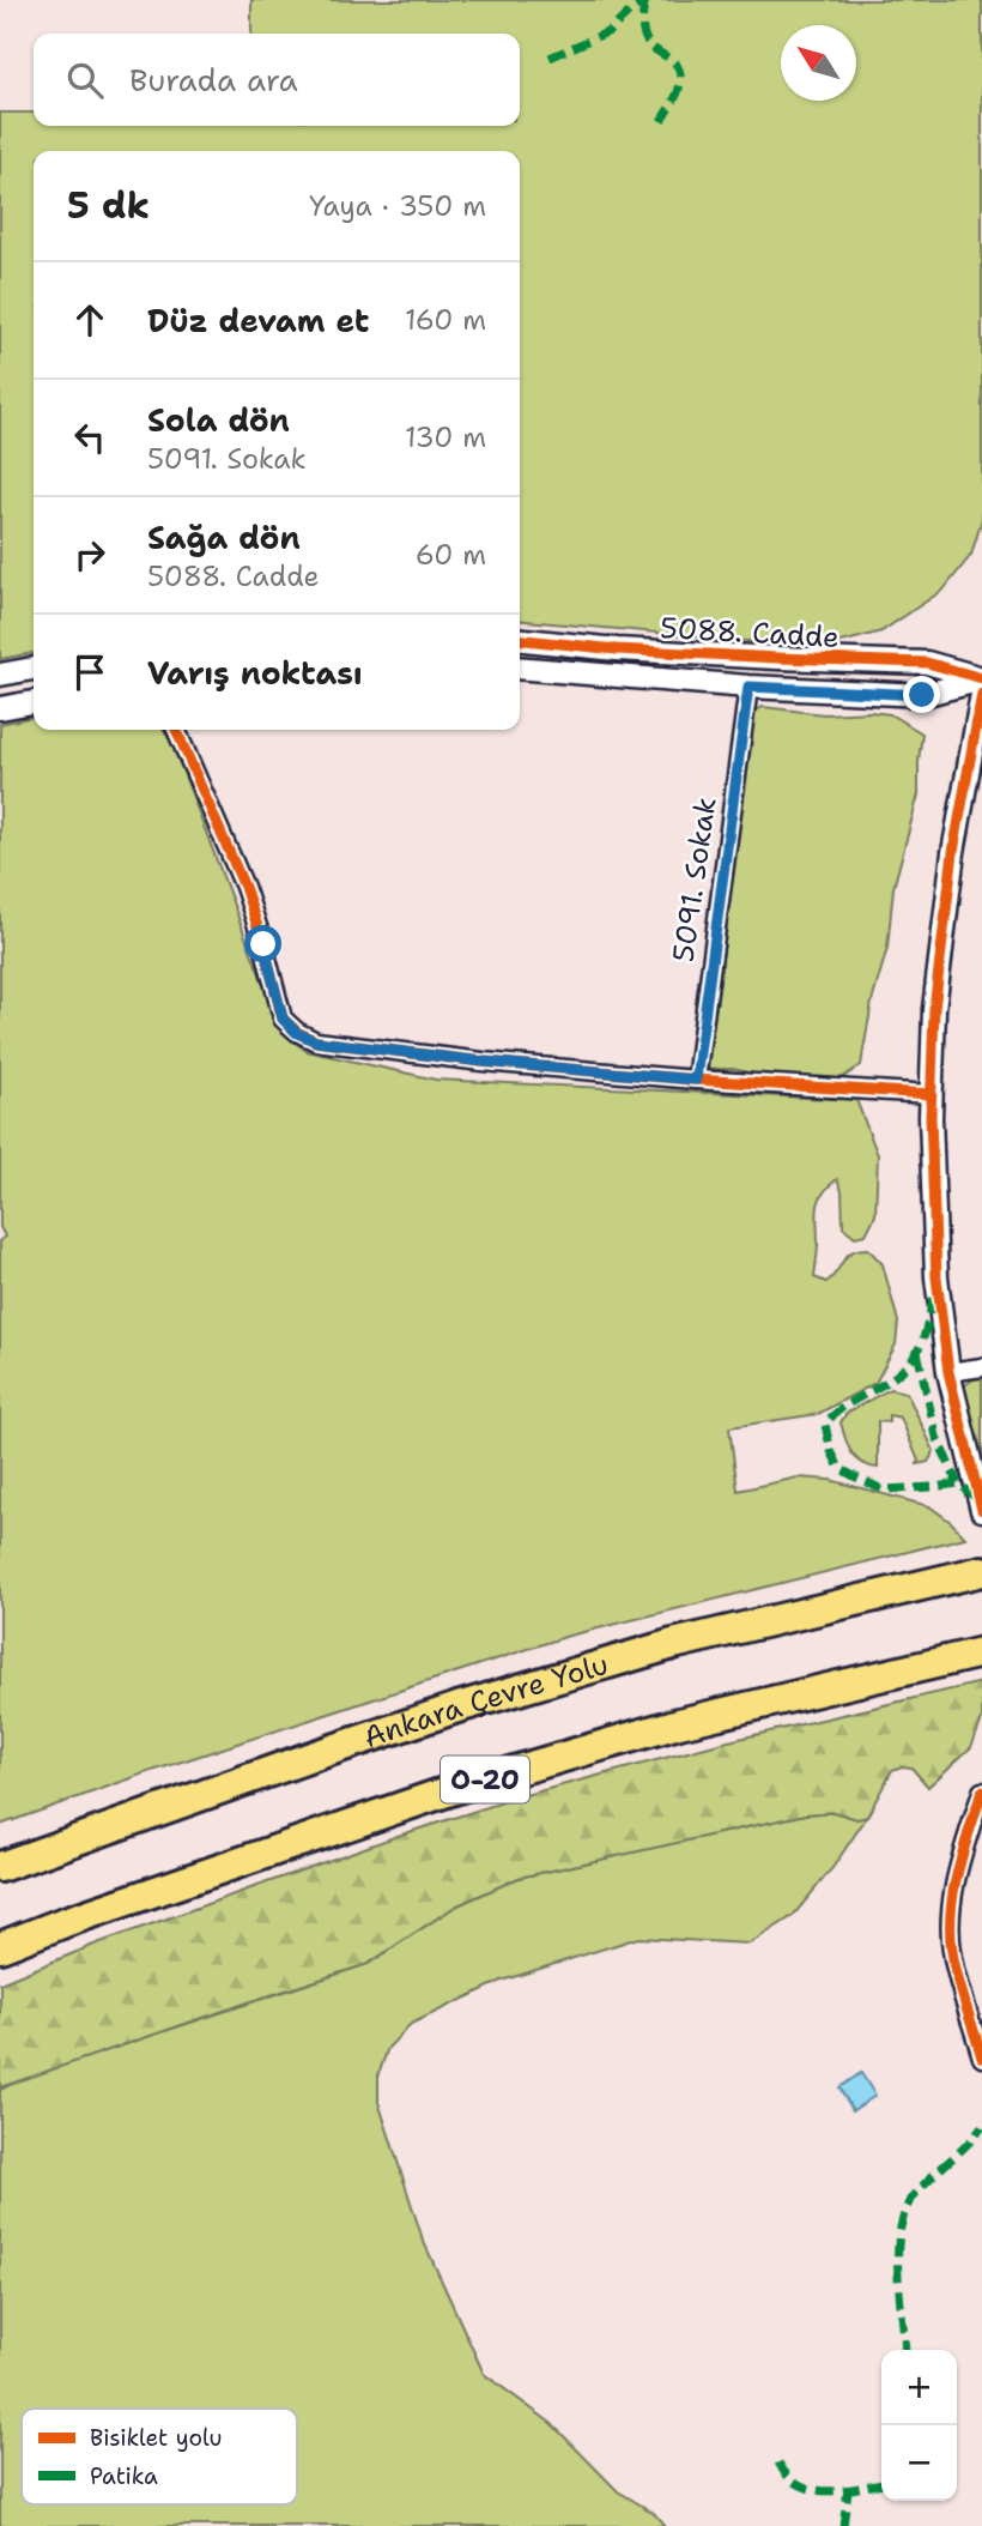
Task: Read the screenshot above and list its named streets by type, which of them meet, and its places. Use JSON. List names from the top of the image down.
{
  "streets": {
    "highway": ["Ankara Çevre Yolu", "O-20"],
    "street": ["5088. Cadde", "5091. Sokak"]
  },
  "crossings": [
    ["5088. Cadde", "5091. Sokak"]
  ],
  "legend": ["Bisiklet yolu", "Patika"],
  "north": "top left",
  "page": {
    "search": "Burada ara",
    "heading": ["5 dk", "Yaya · 350 m"],
    "list": [
      ["Düz devam et", "160 m"],
      ["Sola dön", "5091. Sokak", "130 m"],
      ["Sağa dön", "5088. Cadde", "60 m"],
      "Varış noktası"
    ],
    "map_buttons": ["+", "−"]
  }
}
